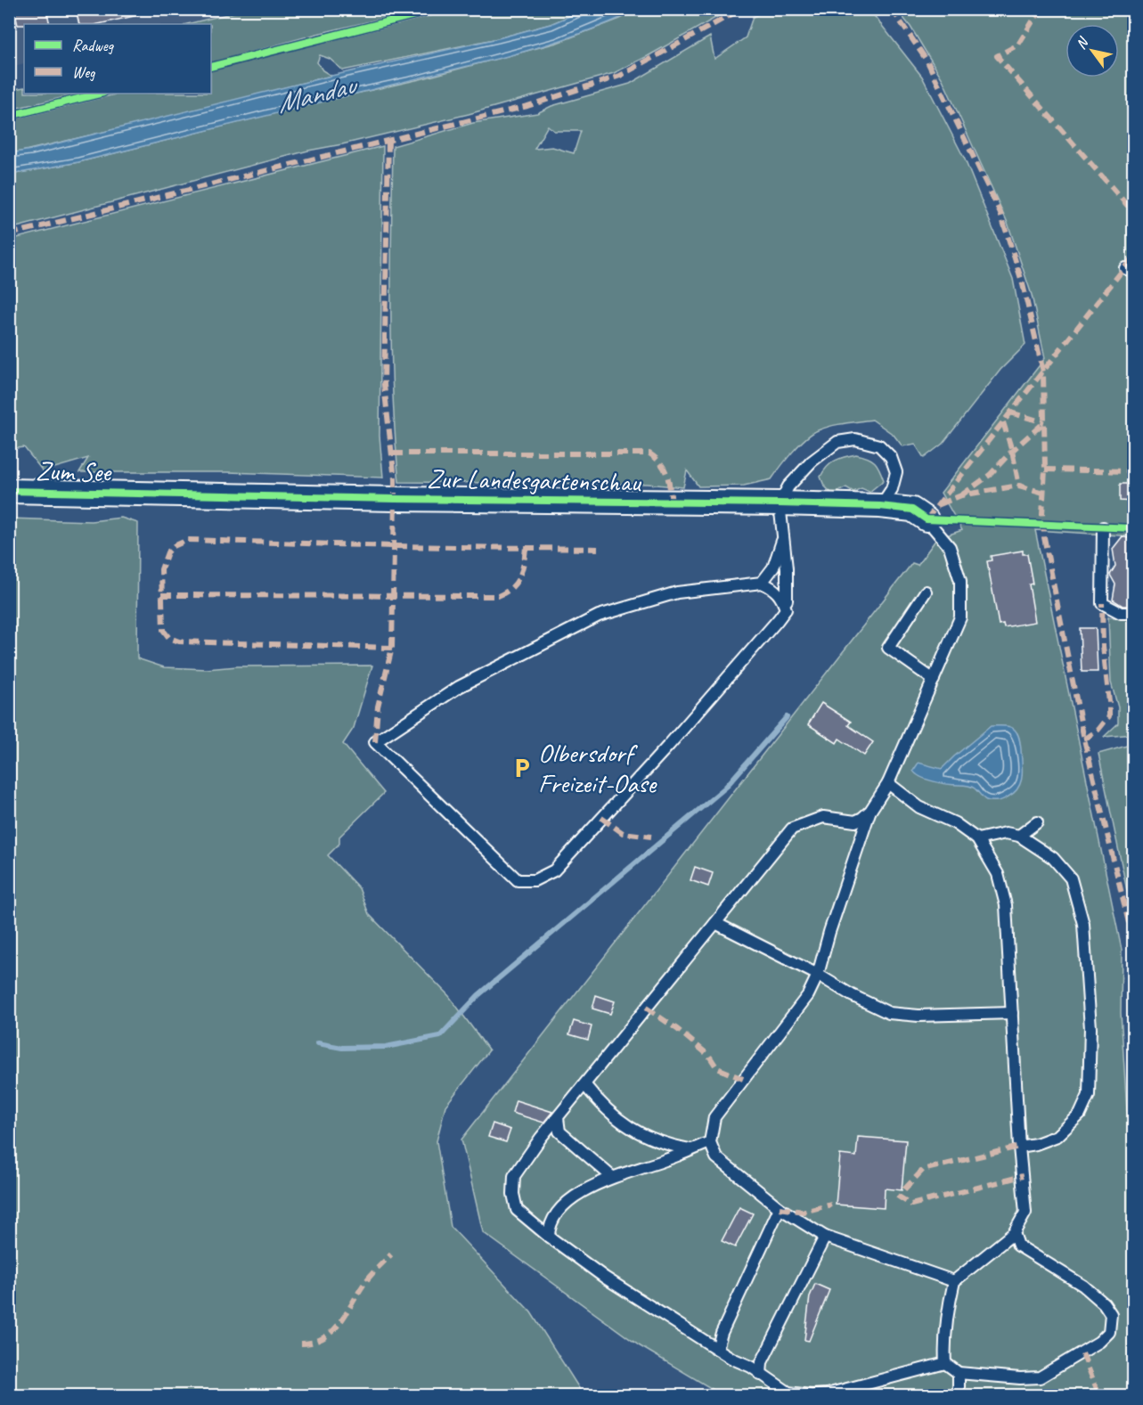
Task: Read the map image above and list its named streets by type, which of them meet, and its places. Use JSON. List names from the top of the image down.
{
  "streets": {
    "street": ["Zum See", "Zur Landesgartenschau"]
  },
  "crossings": [
    ["Zum See", "Zur Landesgartenschau"]
  ],
  "water": ["Mandau"],
  "places": {
    "parking": ["Olbersdorf Freizeit-Oase"]
  },
  "legend": ["Radweg", "Weg"],
  "north": "top left"
}
